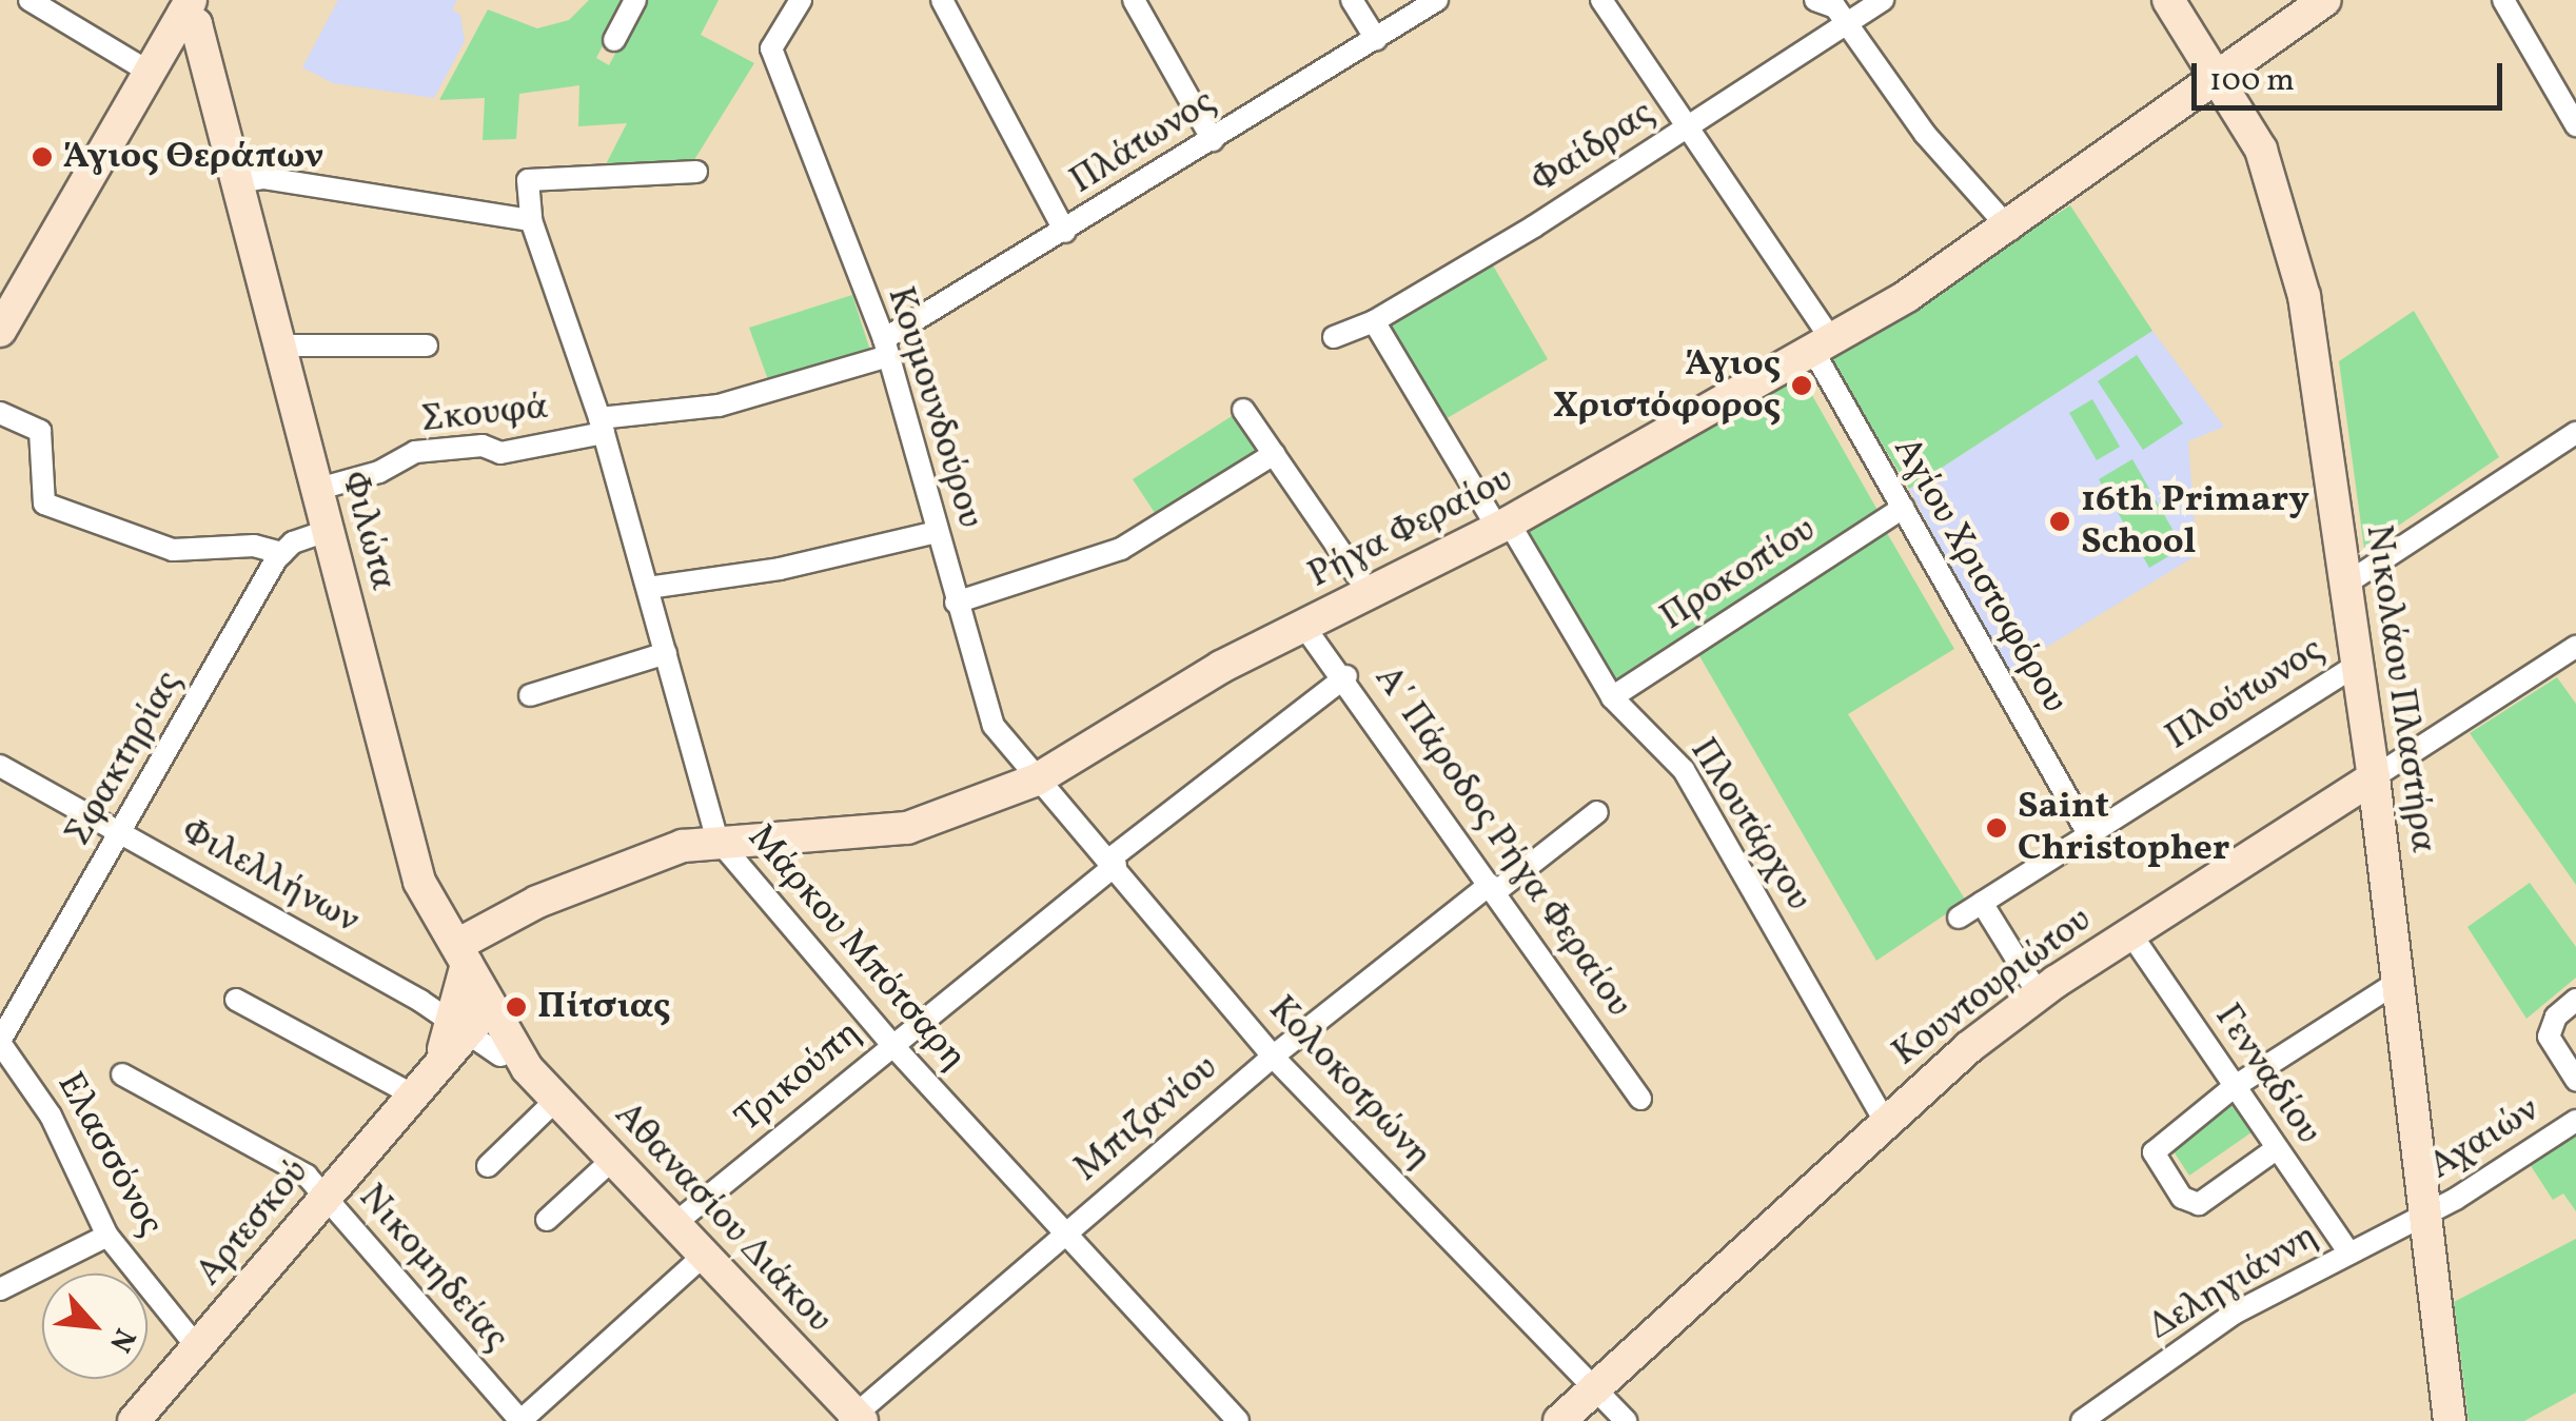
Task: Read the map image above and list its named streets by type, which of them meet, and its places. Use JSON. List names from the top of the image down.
{
  "streets": {
    "street": [
      "Πλάτωνος",
      "Φαίδρας",
      "Κουμουνδούρου",
      "Σκουφά",
      "Ρήγα Φεραίου",
      "Φιλώτα",
      "Προκοπίου",
      "Αγίου Χριστοφόρου",
      "Νικολάου Πλαστήρα",
      "Πλούτωνος",
      "Σφακτηρίας",
      "Πλουτάρχου",
      "Α΄ Πάροδος Ρήγα Φεραίου",
      "Φιλελλήνων",
      "Μάρκου Μπότσαρη",
      "Κουντουριώτου",
      "Γενναδίου",
      "Τρικούπη",
      "Κολοκοτρώνη",
      "Μπιζανίου",
      "Αχαιών",
      "Ελασσόνος",
      "Αθανασίου Διάκου",
      "Αρτεσκού",
      "Νικομηδείας",
      "Δεληγιάννη"
    ]
  },
  "crossings": [
    ["Πλάτωνος", "Κουμουνδούρου"],
    ["Πλάτωνος", "Σκουφά"],
    ["Φαίδρας", "Αγίου Χριστοφόρου"],
    ["Φαίδρας", "Πλουτάρχου"],
    ["Κουμουνδούρου", "Σκουφά"],
    ["Κουμουνδούρου", "Ρήγα Φεραίου"],
    ["Κουμουνδούρου", "Κολοκοτρώνη"],
    ["Σκουφά", "Φιλώτα"],
    ["Σκουφά", "Μάρκου Μπότσαρη"],
    ["Ρήγα Φεραίου", "Φιλώτα"],
    ["Ρήγα Φεραίου", "Αγίου Χριστοφόρου"],
    ["Ρήγα Φεραίου", "Νικολάου Πλαστήρα"],
    ["Ρήγα Φεραίου", "Πλουτάρχου"],
    ["Ρήγα Φεραίου", "Α΄ Πάροδος Ρήγα Φεραίου"],
    ["Ρήγα Φεραίου", "Μάρκου Μπότσαρη"],
    ["Ρήγα Φεραίου", "Κολοκοτρώνη"],
    ["Ρήγα Φεραίου", "Αρτεσκού"],
    ["Φιλώτα", "Αθανασίου Διάκου"],
    ["Φιλώτα", "Αρτεσκού"],
    ["Προκοπίου", "Αγίου Χριστοφόρου"],
    ["Προκοπίου", "Πλουτάρχου"],
    ["Αγίου Χριστοφόρου", "Πλούτωνος"],
    ["Νικολάου Πλαστήρα", "Πλούτωνος"],
    ["Νικολάου Πλαστήρα", "Κουντουριώτου"],
    ["Νικολάου Πλαστήρα", "Αχαιών"],
    ["Νικολάου Πλαστήρα", "Δεληγιάννη"],
    ["Σφακτηρίας", "Φιλελλήνων"],
    ["Σφακτηρίας", "Ελασσόνος"],
    ["Πλουτάρχου", "Κουντουριώτου"],
    ["Α΄ Πάροδος Ρήγα Φεραίου", "Τρικούπη"],
    ["Α΄ Πάροδος Ρήγα Φεραίου", "Μπιζανίου"],
    ["Φιλελλήνων", "Αθανασίου Διάκου"],
    ["Φιλελλήνων", "Αρτεσκού"],
    ["Μάρκου Μπότσαρη", "Τρικούπη"],
    ["Μάρκου Μπότσαρη", "Μπιζανίου"],
    ["Κουντουριώτου", "Γενναδίου"],
    ["Κουντουριώτου", "Κολοκοτρώνη"],
    ["Γενναδίου", "Δεληγιάννη"],
    ["Τρικούπη", "Κολοκοτρώνη"],
    ["Τρικούπη", "Αθανασίου Διάκου"],
    ["Κολοκοτρώνη", "Μπιζανίου"],
    ["Μπιζανίου", "Αθανασίου Διάκου"],
    ["Αχαιών", "Δεληγιάννη"],
    ["Ελασσόνος", "Αρτεσκού"],
    ["Αθανασίου Διάκου", "Αρτεσκού"],
    ["Αρτεσκού", "Νικομηδείας"]
  ],
  "places": [
    "Άγιος Θεράπων",
    "Άγιος Χριστόφορος",
    "16th Primary School",
    "Saint Christopher",
    "Πίτσιας"
  ],
  "scale_bar": "100 m",
  "north": "bottom right"
}
